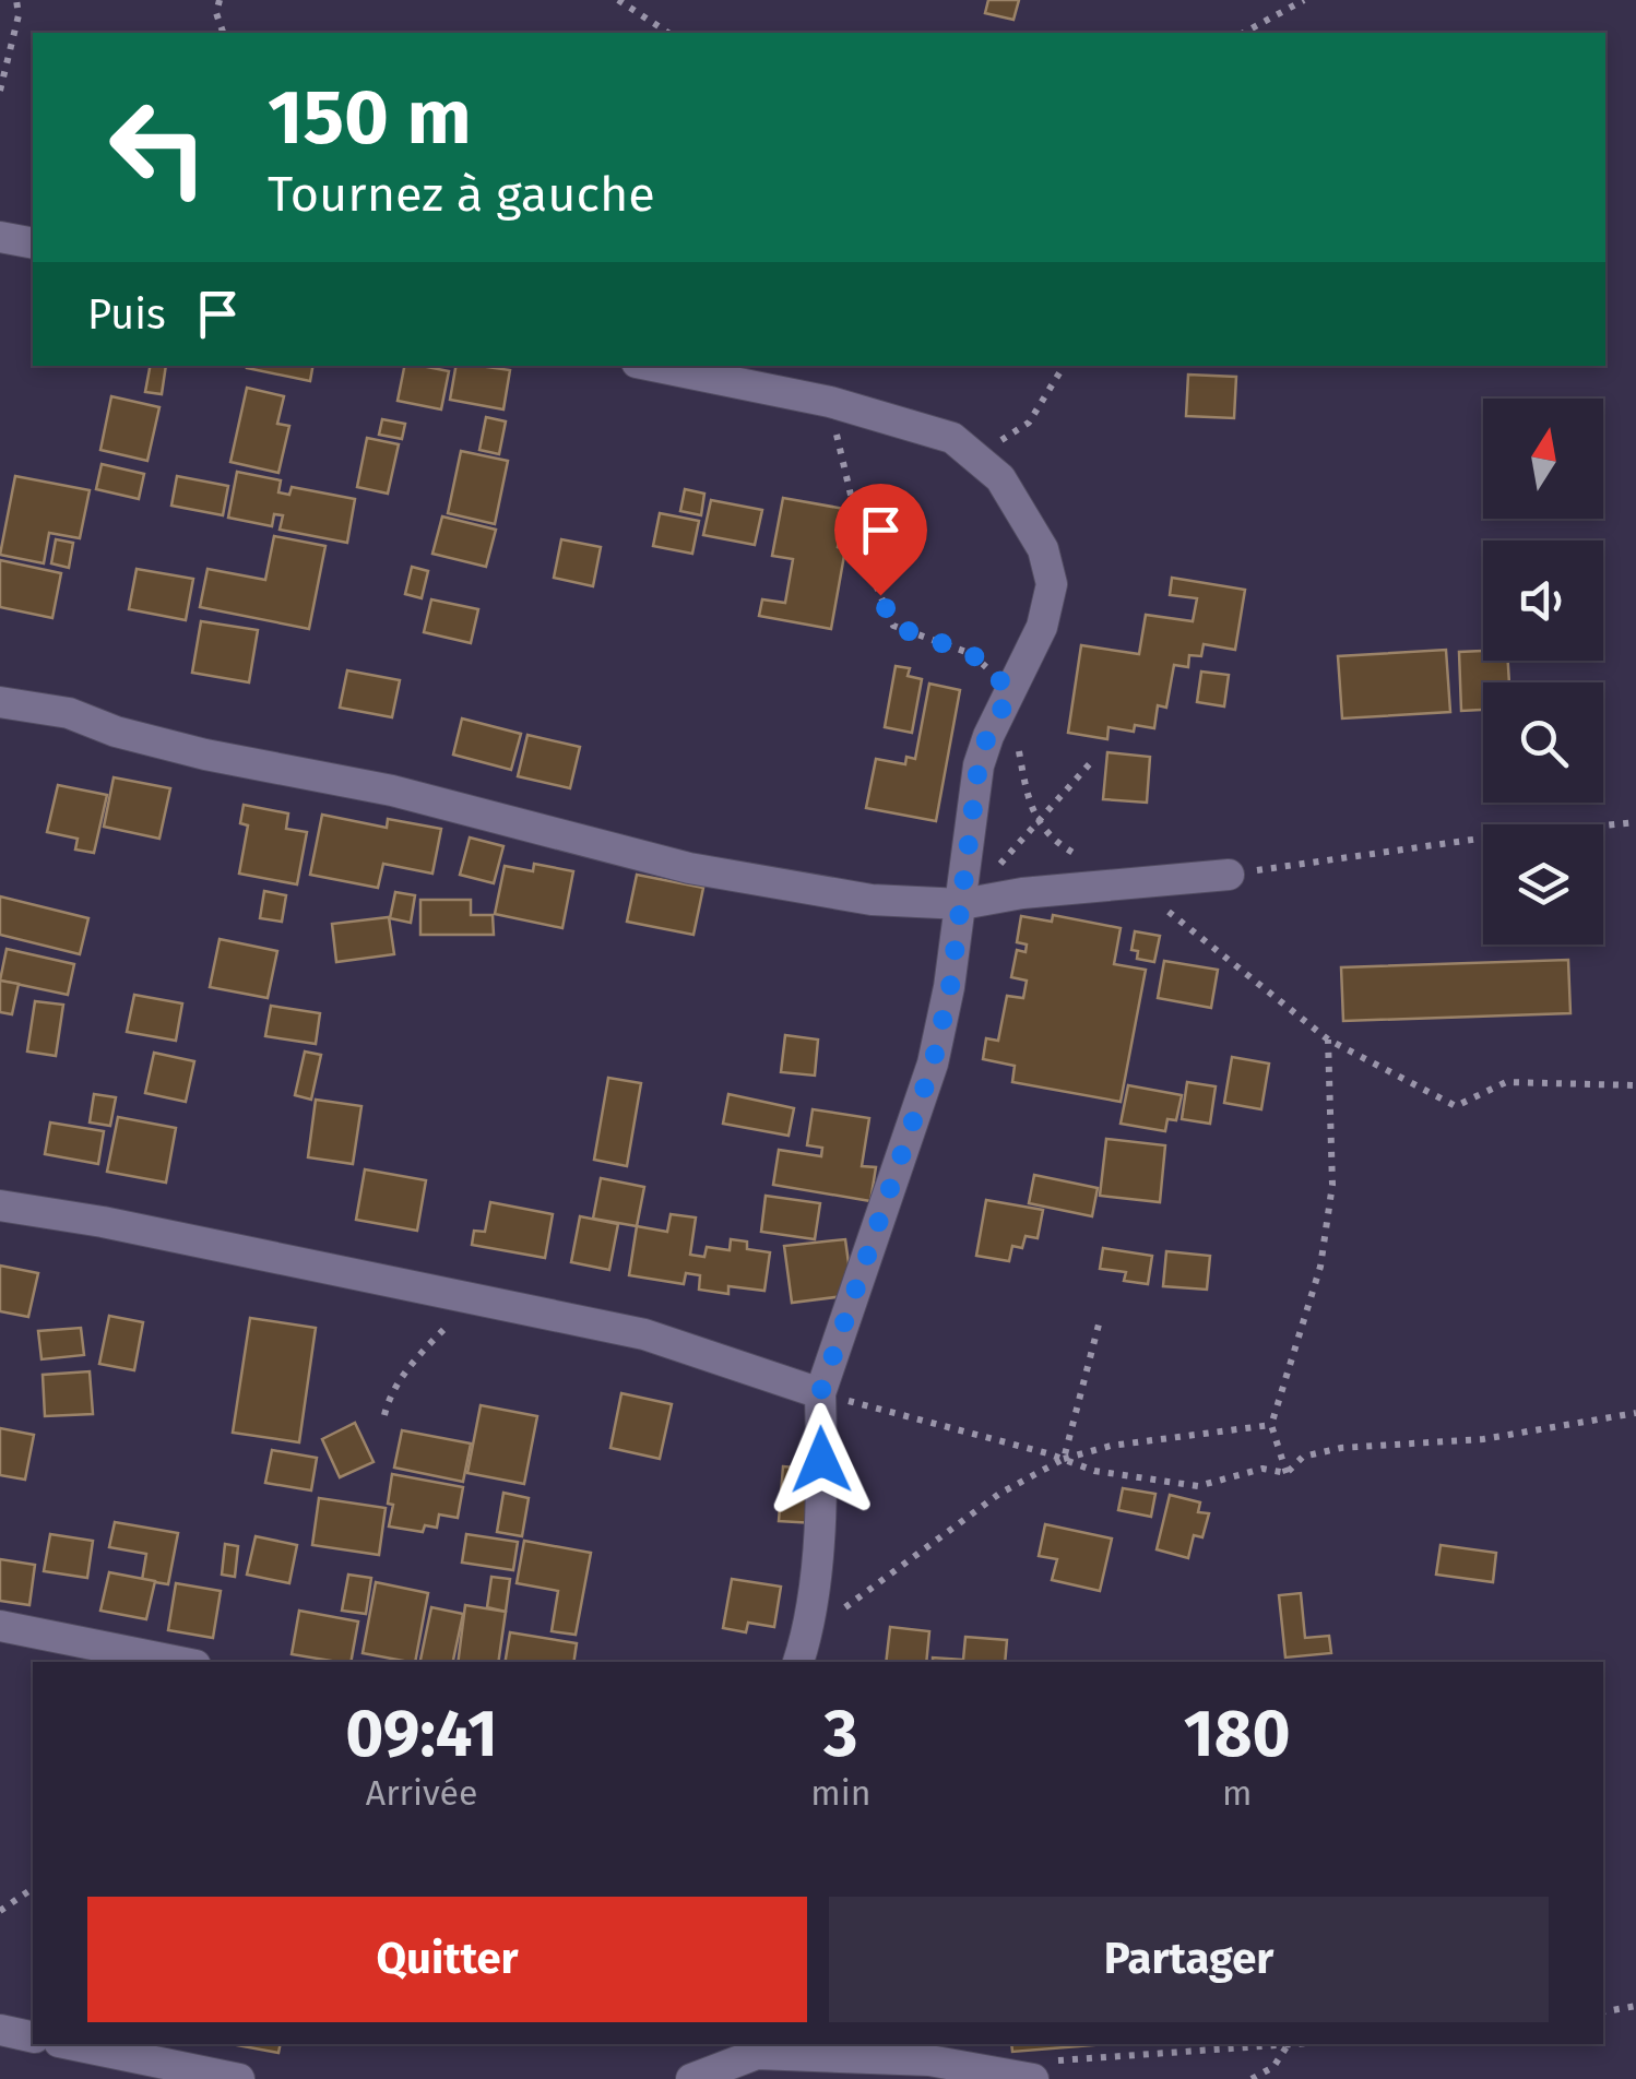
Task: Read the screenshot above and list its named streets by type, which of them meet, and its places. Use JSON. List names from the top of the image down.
{
  "north": "top",
  "page": {
    "turn": ["150 m", "Tournez à gauche"],
    "then": "Puis",
    "eta": [
      "09:41",
      "Arrivée",
      "3",
      "min",
      "180",
      "m"
    ],
    "buttons": ["Quitter", "Partager"]
  }
}
